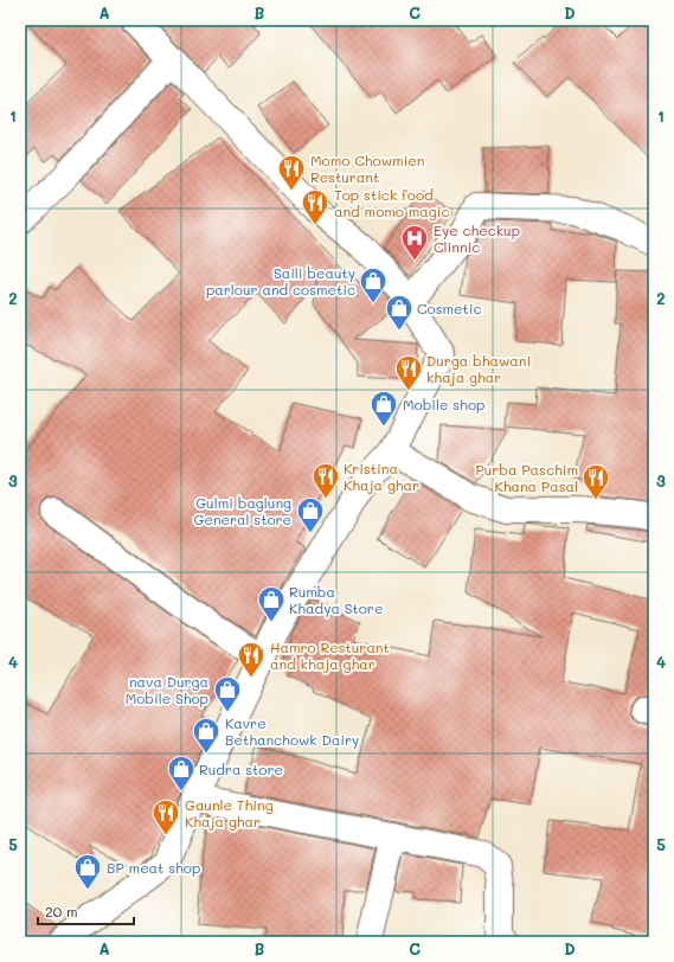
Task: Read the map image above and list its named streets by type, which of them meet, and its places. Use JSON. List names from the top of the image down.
{
  "places": {
    "restaurant": [
      "Momo Chowmien Resturant",
      "Top stick food and momo magic",
      "Durga bhawani khaja ghar",
      "Kristina Khaja ghar",
      "Purba Paschim Khana Pasal",
      "Hamro Resturant and khaja ghar",
      "Gaunle Thing Khaja ghar"
    ],
    "hospital": ["Eye checkup Clinnic"],
    "shop": [
      "Saili beauty parlour and cosmetic",
      "Cosmetic",
      "Mobile shop",
      "Gulmi baglung General store",
      "Rumba Khadya Store",
      "nava Durga Mobile Shop",
      "Kavre Bethanchowk Dairy",
      "Rudra store",
      "BP meat shop"
    ]
  },
  "scale_bar": "20 m",
  "grid": {
    "columns": [
      "A",
      "B",
      "C",
      "D"
    ],
    "rows": [
      "1",
      "2",
      "3",
      "4",
      "5"
    ]
  }
}
